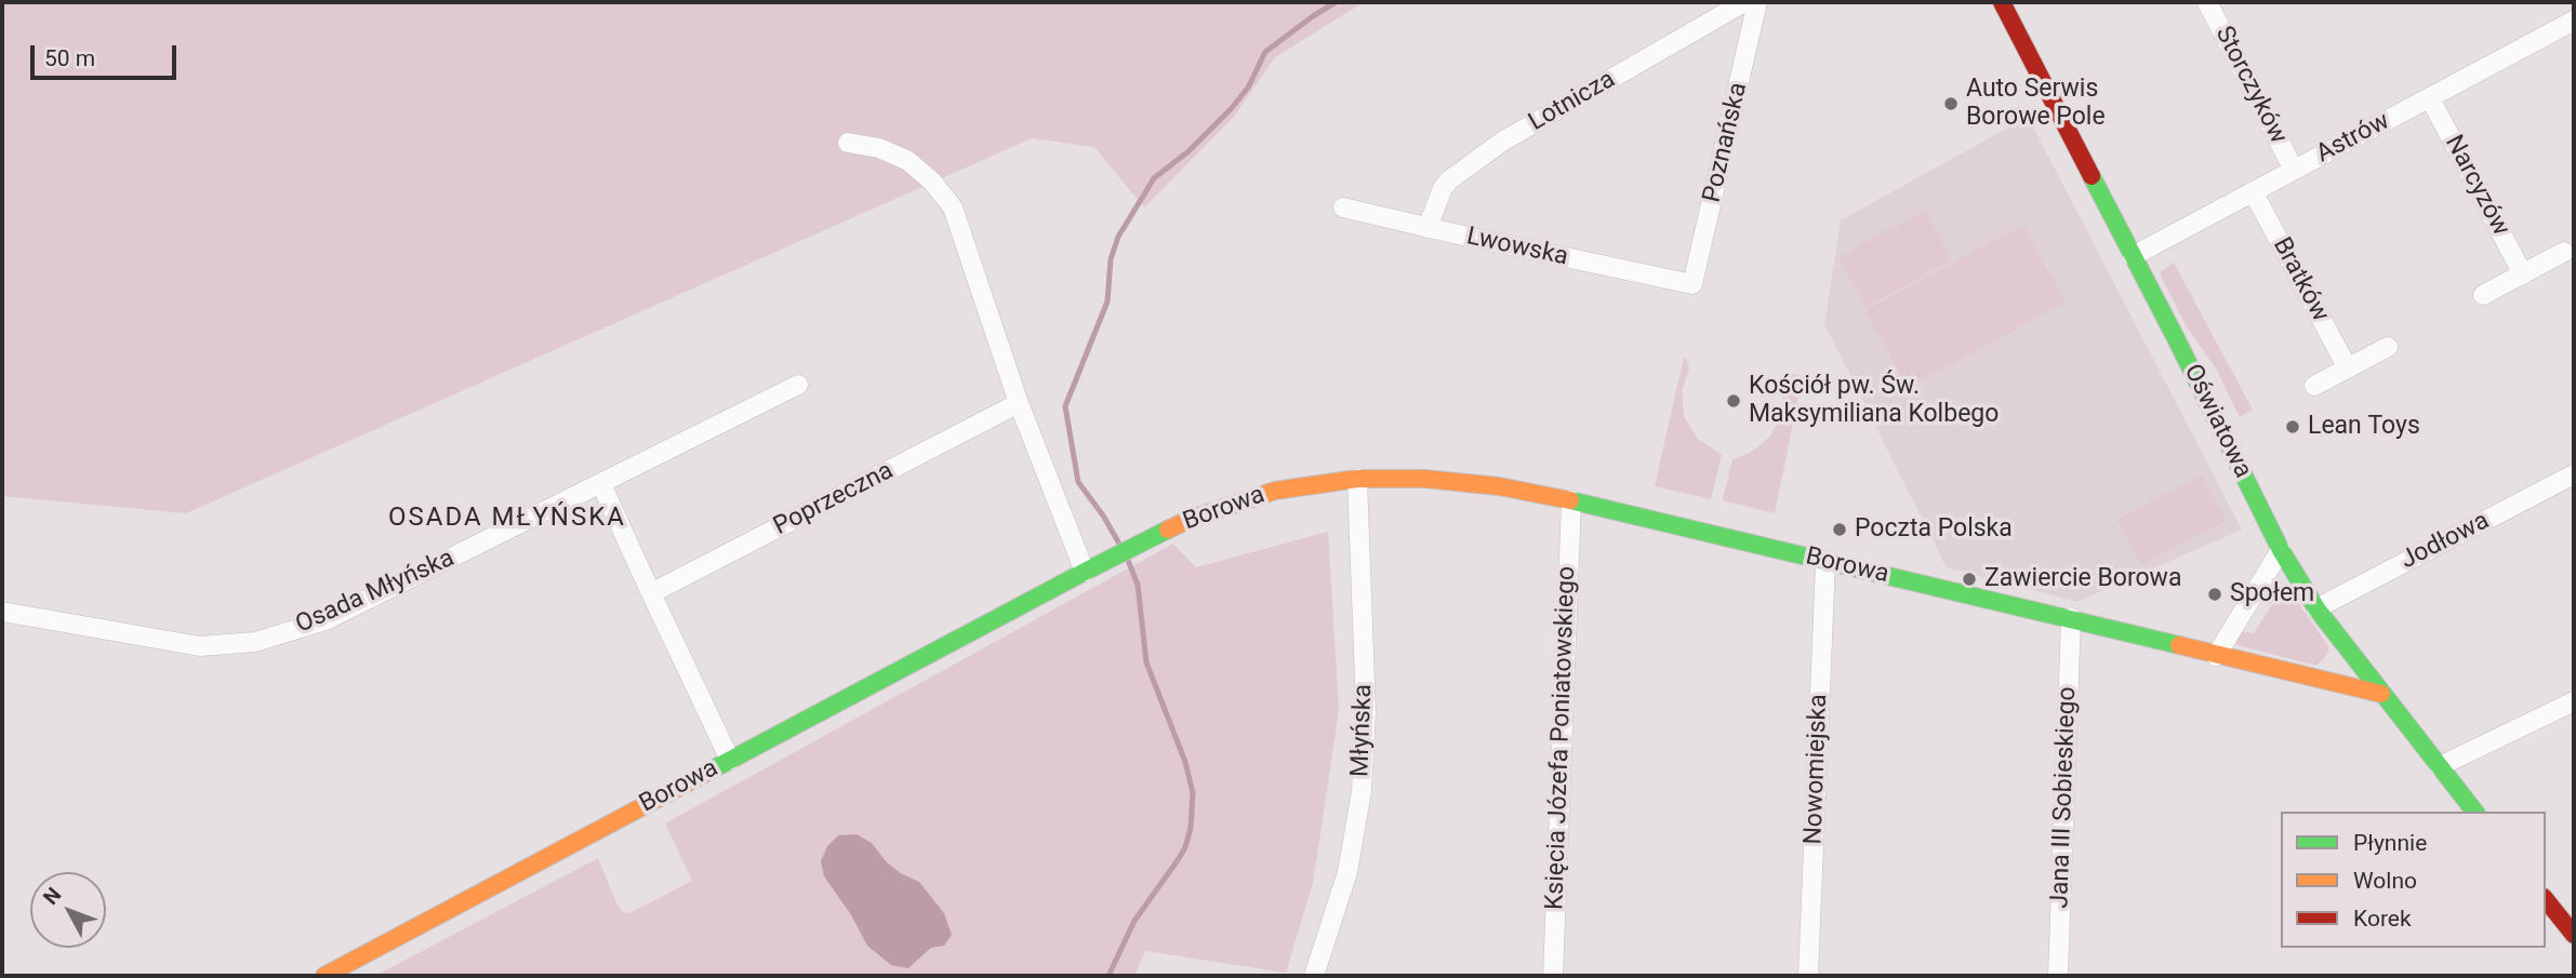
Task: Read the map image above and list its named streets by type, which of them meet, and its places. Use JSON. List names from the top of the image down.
{
  "streets": {
    "street": [
      "Storczyków",
      "Lotnicza",
      "Astrów",
      "Poznańska",
      "Narcyzów",
      "Lwowska",
      "Bratków",
      "Oświatowa",
      "Poprzeczna",
      "Borowa",
      "Jodłowa",
      "Osada Młyńska",
      "Młyńska",
      "Księcia Józefa Poniatowskiego",
      "Nowomiejska",
      "Jana III Sobieskiego"
    ]
  },
  "crossings": [
    ["Storczyków", "Astrów"],
    ["Lotnicza", "Lwowska"],
    ["Astrów", "Narcyzów"],
    ["Astrów", "Bratków"],
    ["Astrów", "Oświatowa"],
    ["Poznańska", "Lwowska"],
    ["Oświatowa", "Borowa"],
    ["Oświatowa", "Jodłowa"],
    ["Borowa", "Młyńska"],
    ["Borowa", "Księcia Józefa Poniatowskiego"],
    ["Borowa", "Nowomiejska"],
    ["Borowa", "Jana III Sobieskiego"]
  ],
  "districts": ["OSADA MŁYŃSKA"],
  "places": [
    "Auto Serwis Borowe Pole",
    "Kościół pw. Św. Maksymiliana Kolbego",
    "Lean Toys",
    "Poczta Polska",
    "Zawiercie Borowa",
    "Społem"
  ],
  "legend": ["Płynnie", "Wolno", "Korek"],
  "scale_bar": "50 m",
  "north": "top left"
}
